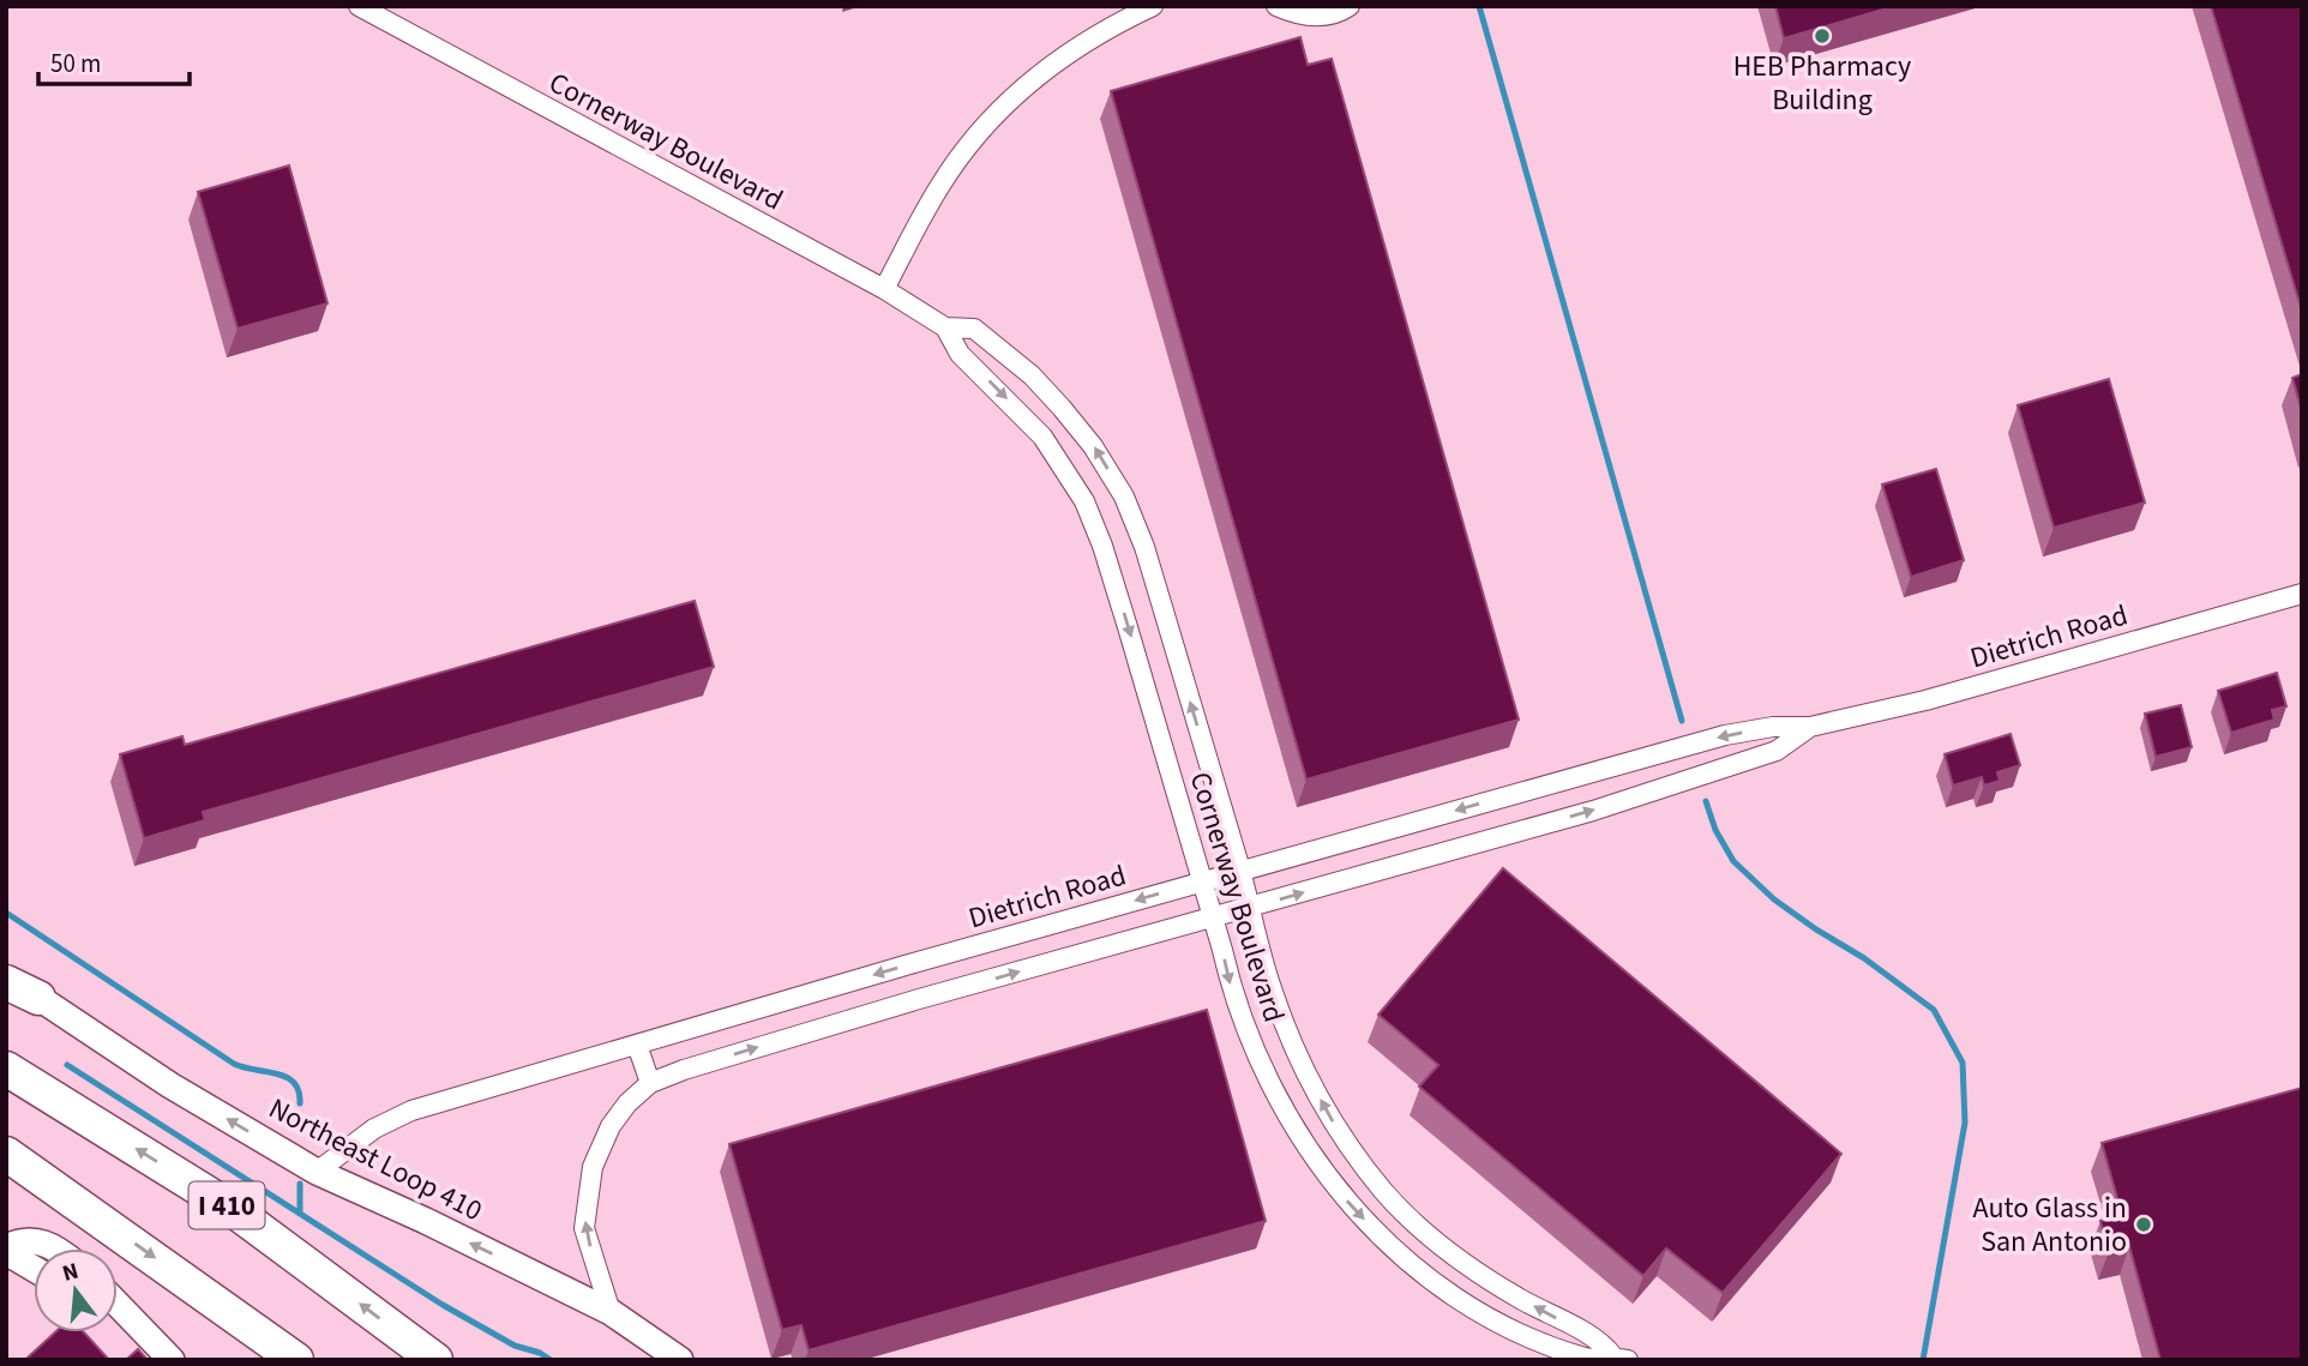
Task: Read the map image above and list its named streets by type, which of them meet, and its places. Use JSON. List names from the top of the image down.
{
  "streets": {
    "highway": ["I 410"],
    "main road": ["Northeast Loop 410"],
    "street": ["Cornerway Boulevard", "Dietrich Road"]
  },
  "crossings": [
    ["Cornerway Boulevard", "Dietrich Road"],
    ["Dietrich Road", "Northeast Loop 410"]
  ],
  "one_way": ["Northeast Loop 410"],
  "places": ["HEB Pharmacy Building", "Auto Glass in San Antonio"],
  "scale_bar": "50 m",
  "north": "top"
}
